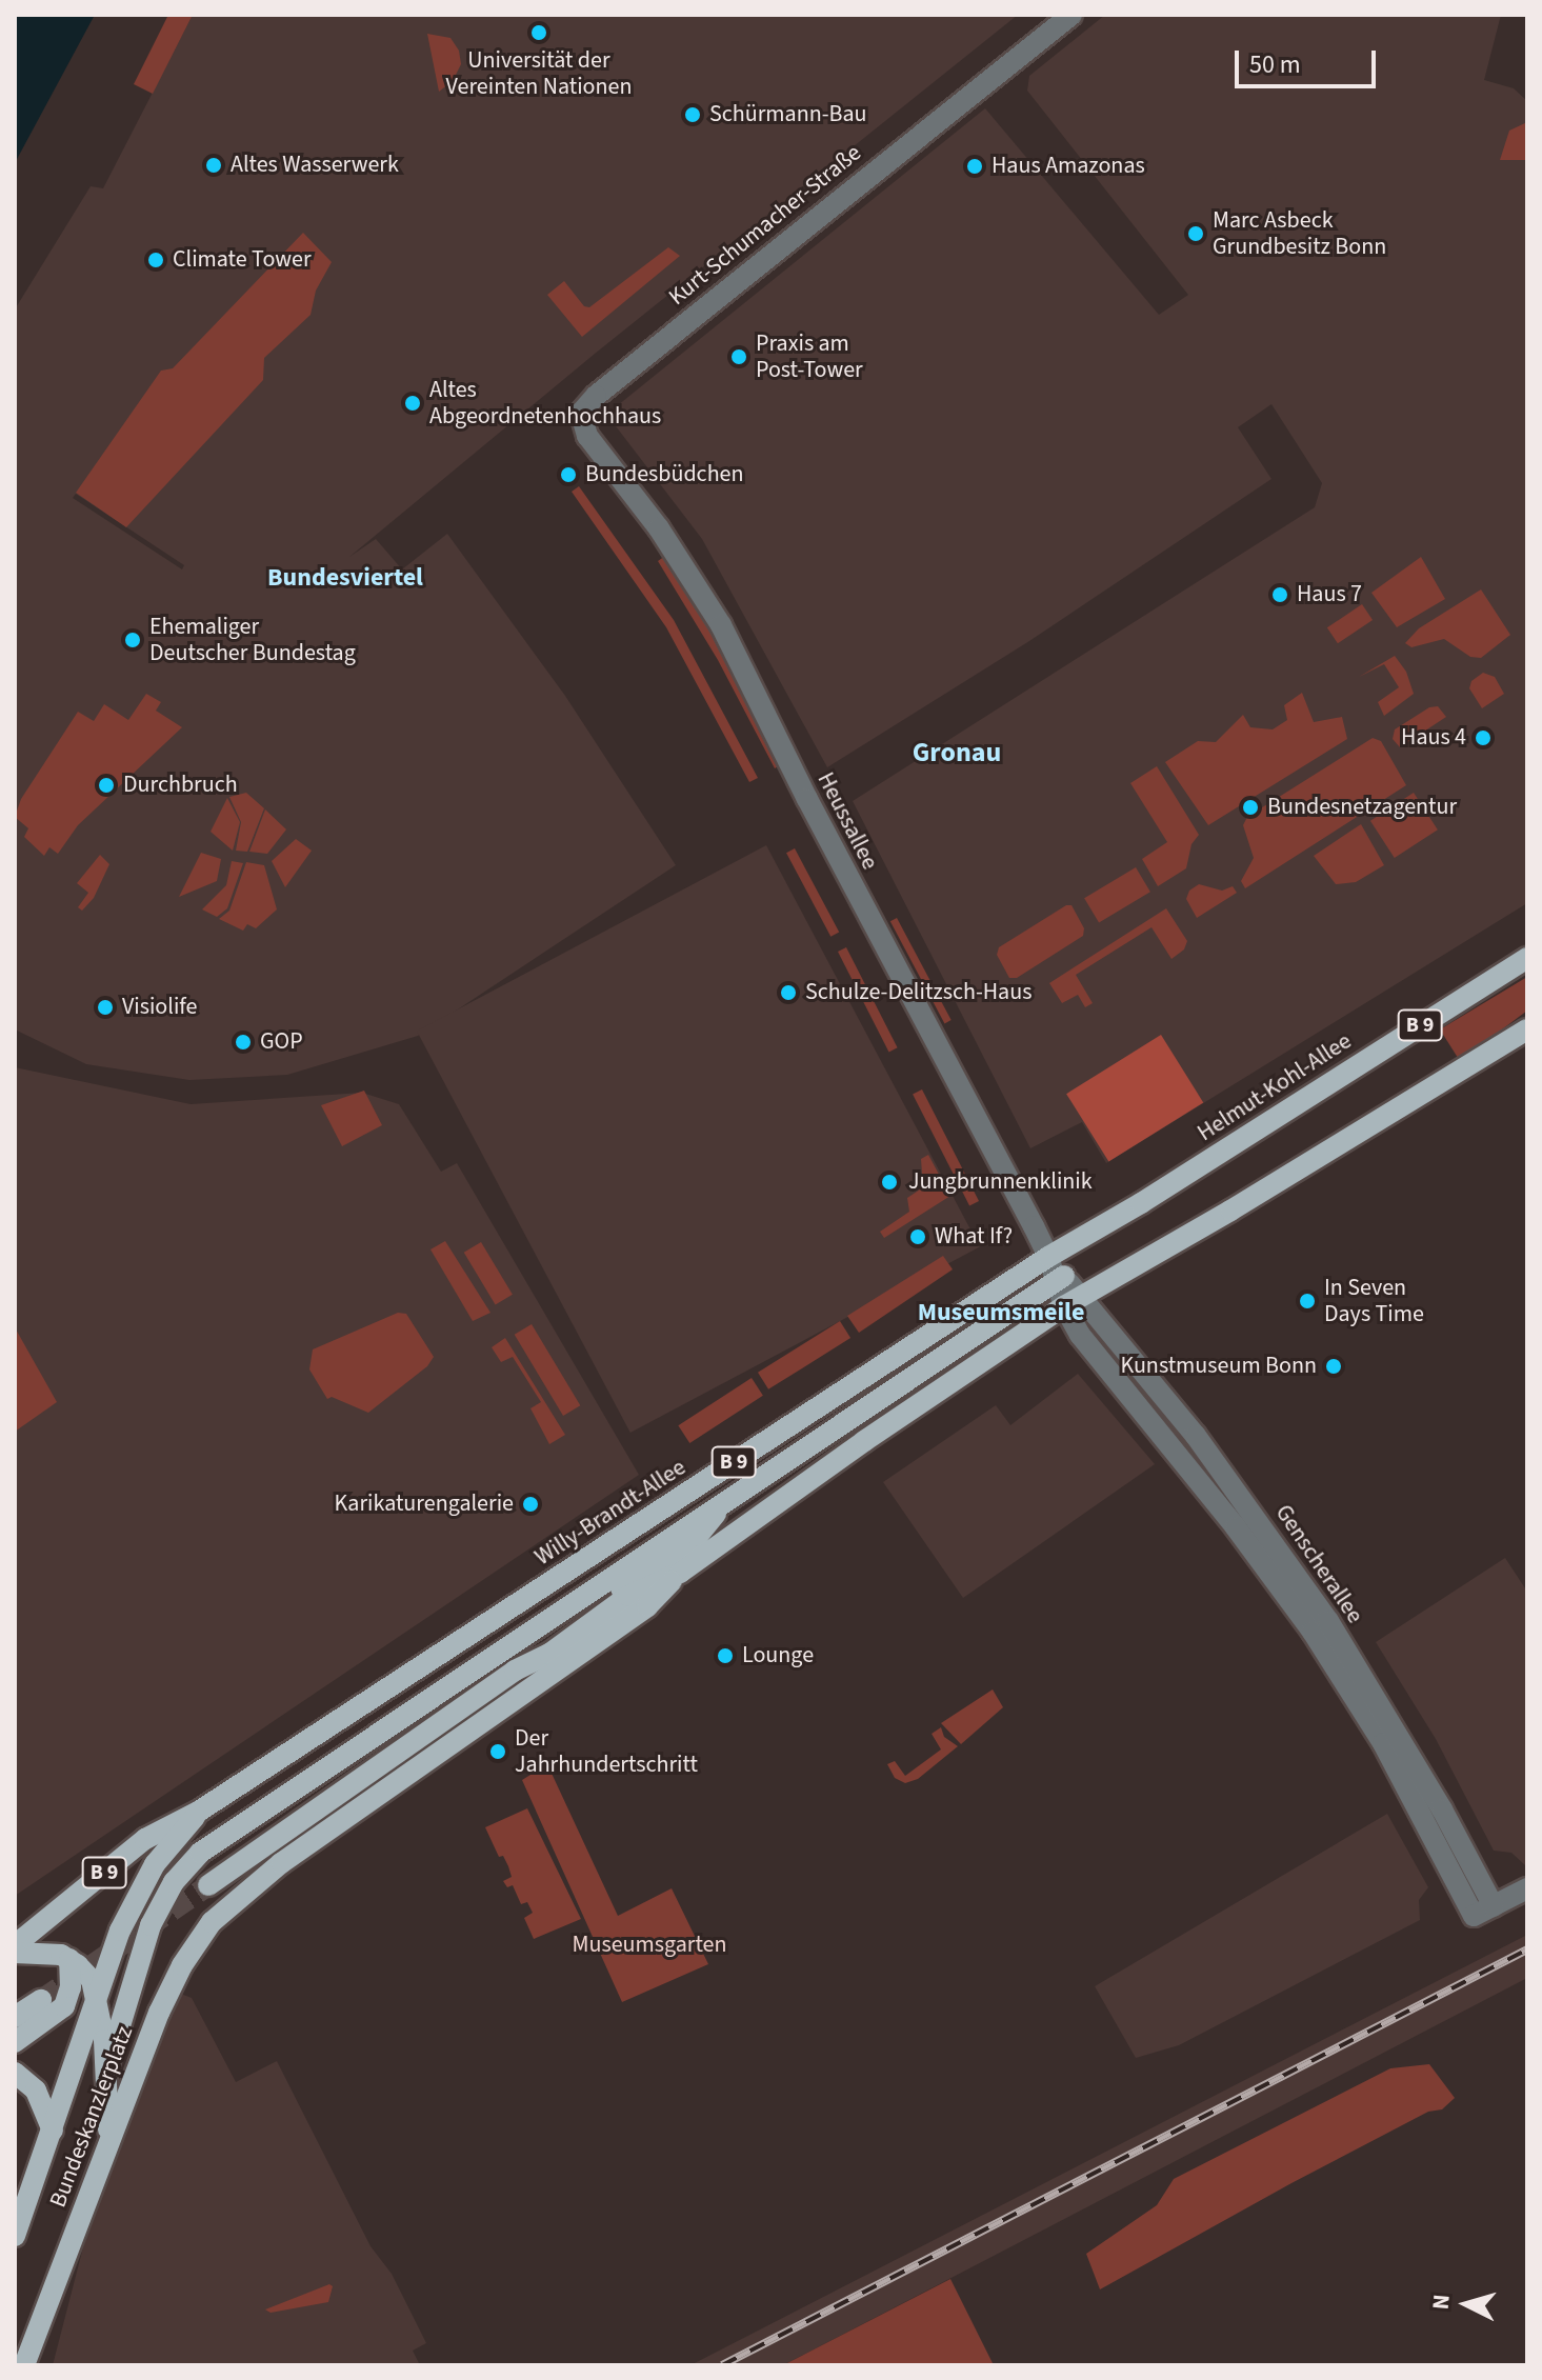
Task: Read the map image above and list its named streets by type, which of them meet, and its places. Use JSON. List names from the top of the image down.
{
  "streets": {
    "main road": [
      "B 9",
      "Helmut-Kohl-Allee",
      "Willy-Brandt-Allee",
      "Bundeskanzlerplatz"
    ],
    "street": ["Kurt-Schumacher-Straße", "Heussallee", "Genscherallee"]
  },
  "crossings": [
    ["Kurt-Schumacher-Straße", "Heussallee"],
    ["Heussallee", "Helmut-Kohl-Allee"],
    ["Heussallee", "Willy-Brandt-Allee"],
    ["Heussallee", "Genscherallee"],
    ["B 9", "Willy-Brandt-Allee"],
    ["B 9", "Genscherallee"],
    ["B 9", "Bundeskanzlerplatz"],
    ["Helmut-Kohl-Allee", "Willy-Brandt-Allee"],
    ["Willy-Brandt-Allee", "Bundeskanzlerplatz"]
  ],
  "districts": ["Bundesviertel", "Gronau", "Museumsmeile"],
  "parks": ["Museumsgarten"],
  "places": [
    "Universität der Vereinten Nationen",
    "Schürmann-Bau",
    "Altes Wasserwerk",
    "Haus Amazonas",
    "Marc Asbeck Grundbesitz Bonn",
    "Climate Tower",
    "Praxis am Post-Tower",
    "Altes Abgeordnetenhochhaus",
    "Bundesbüdchen",
    "Haus 7",
    "Ehemaliger Deutscher Bundestag",
    "Haus 4",
    "Durchbruch",
    "Bundesnetzagentur",
    "Schulze-Delitzsch-Haus",
    "Visiolife",
    "GOP",
    "Jungbrunnenklinik",
    "What If?",
    "In Seven Days Time",
    "Kunstmuseum Bonn",
    "Karikaturengalerie",
    "Lounge",
    "Der Jahrhundertschritt"
  ],
  "scale_bar": "50 m",
  "north": "left"
}
